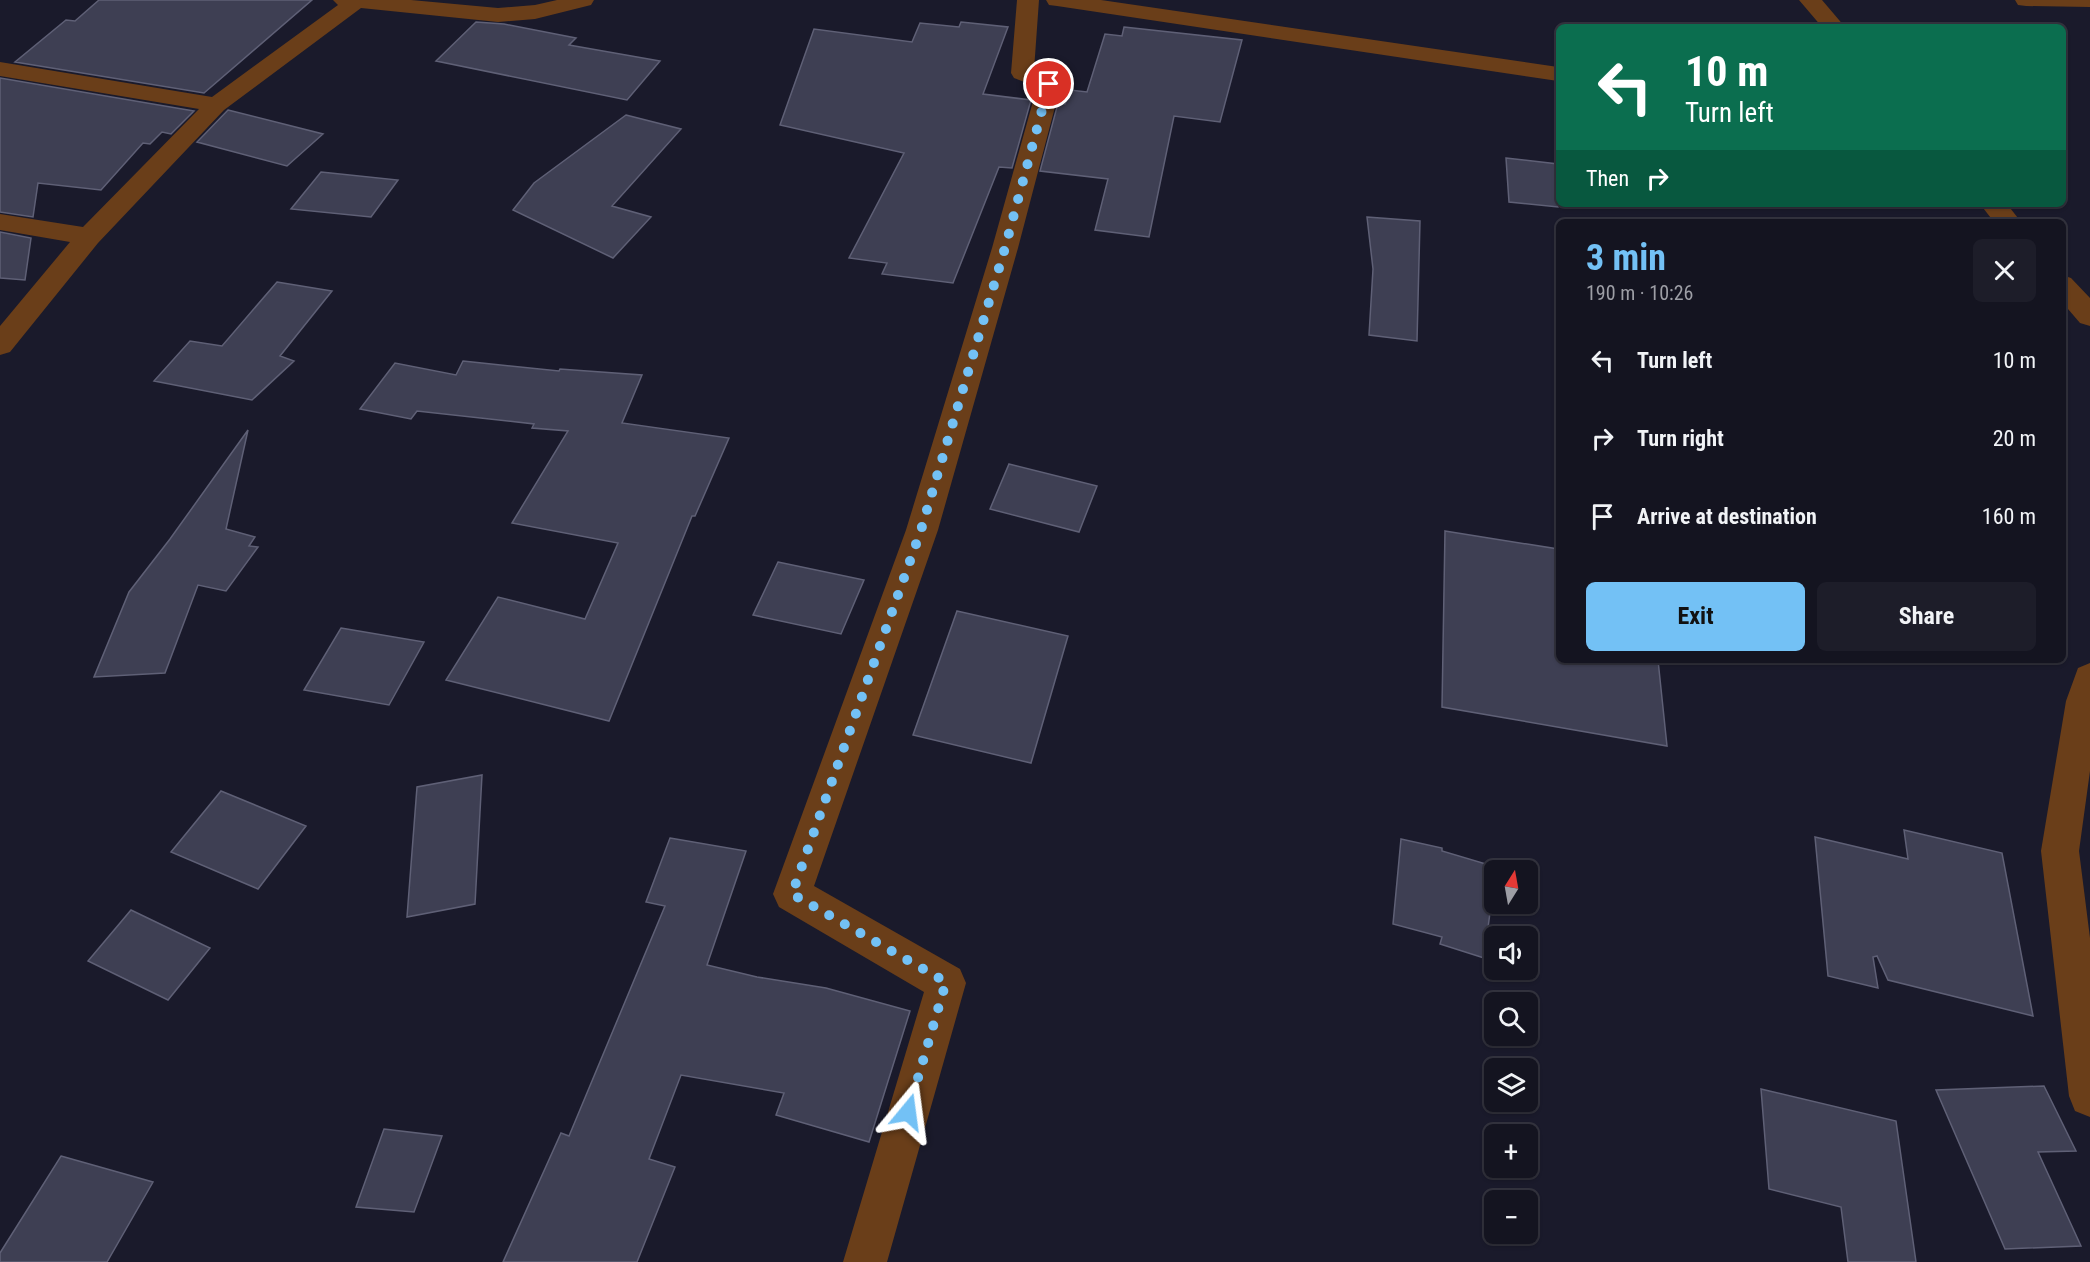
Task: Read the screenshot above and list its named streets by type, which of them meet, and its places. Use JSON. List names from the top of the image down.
{
  "north": "top",
  "page": {
    "turn": ["10 m", "Turn left"],
    "then": "Then",
    "heading": ["3 min", "190 m · 10:26"],
    "list": [
      {
        "name": "Turn left",
        "value": "10 m"
      },
      {
        "name": "Turn right",
        "value": "20 m"
      },
      {
        "name": "Arrive at destination",
        "value": "160 m"
      }
    ],
    "buttons": ["Exit", "Share"],
    "map_buttons": ["+", "−"]
  }
}
